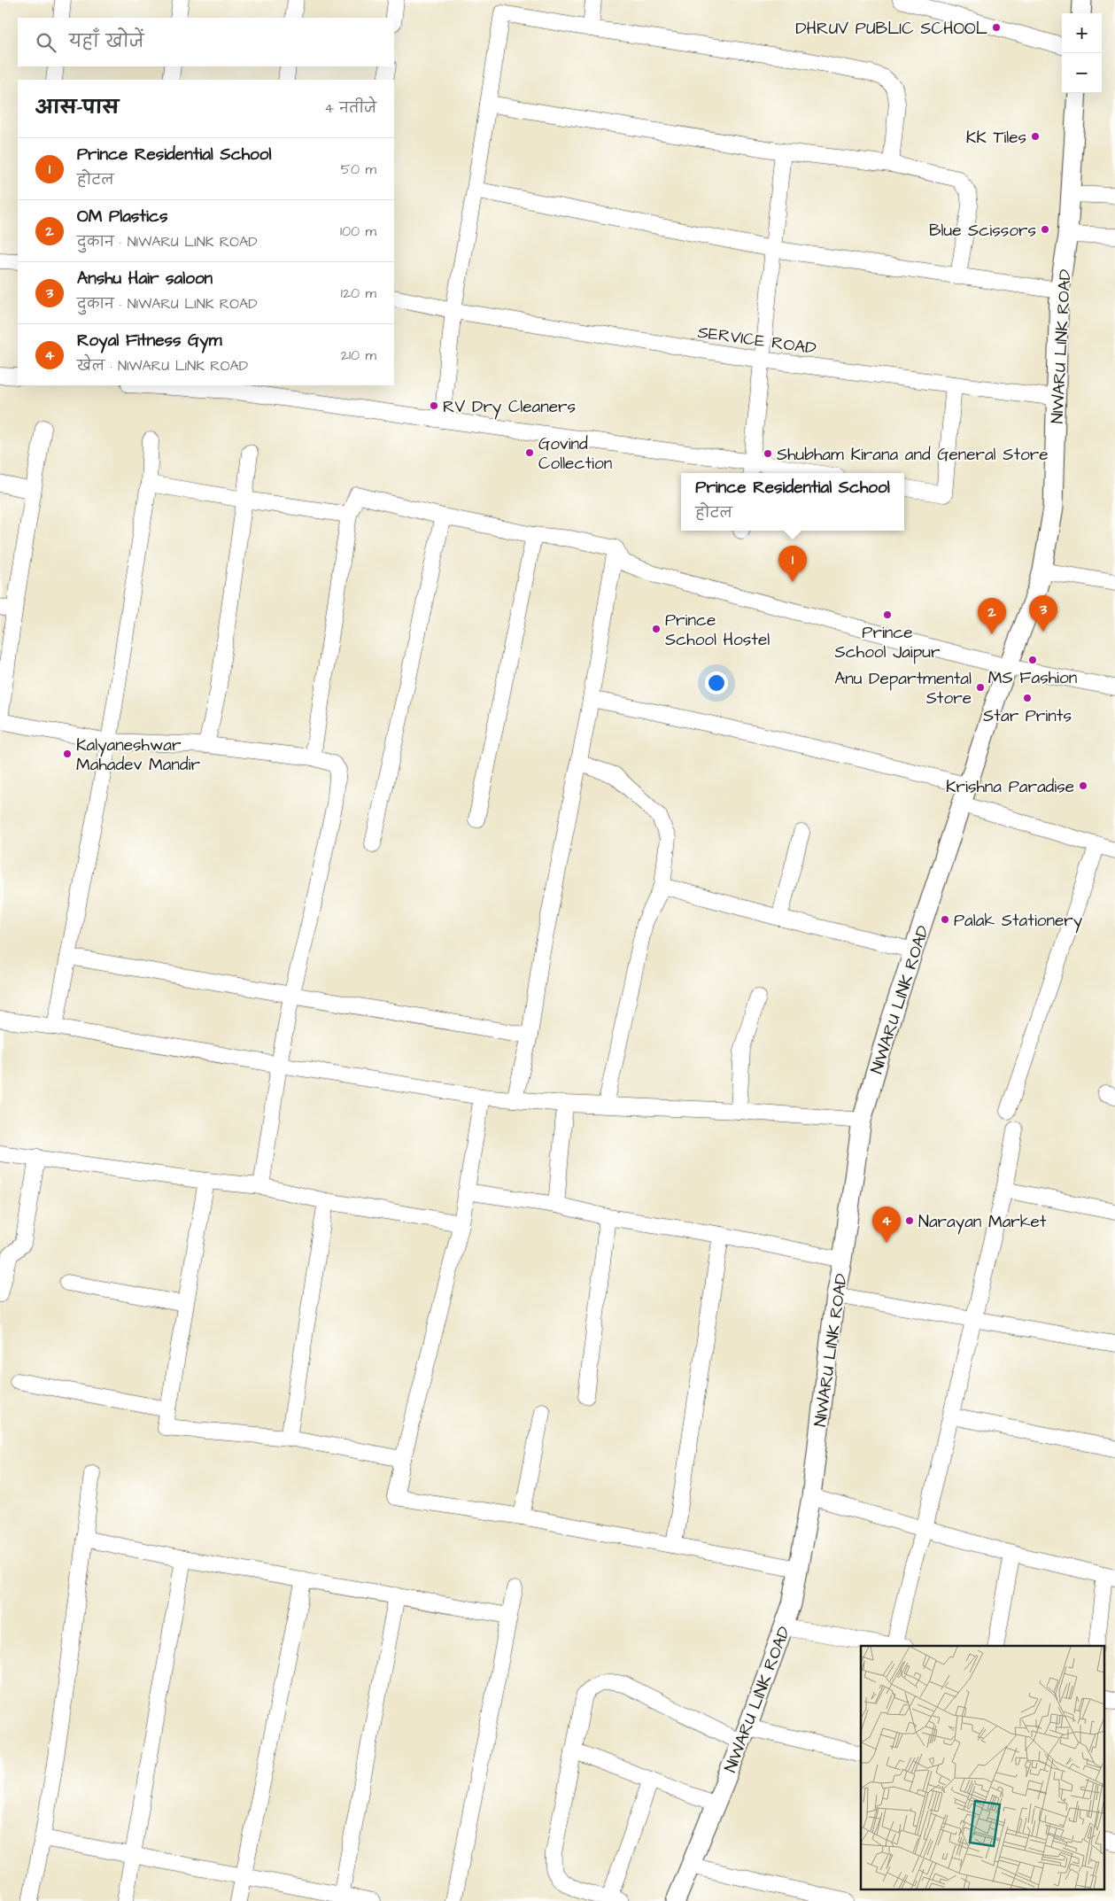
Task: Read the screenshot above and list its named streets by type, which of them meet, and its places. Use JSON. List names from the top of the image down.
{
  "streets": {
    "street": ["SERVICE ROAD", "NIWARU LINK ROAD"]
  },
  "crossings": [
    ["SERVICE ROAD", "NIWARU LINK ROAD"]
  ],
  "places": [
    "DHRUV PUBLIC SCHOOL",
    "KK Tiles",
    "Blue Scissors",
    "RV Dry Cleaners",
    "Govind Collection",
    "Shubham Kirana and General Store",
    "Prince School Jaipur",
    "Prince School Hostel",
    "MS Fashion",
    "Anu Departmental Store",
    "Star Prints",
    "Kalyaneshwar Mahadev Mandir",
    "Krishna Paradise",
    "Palak Stationery",
    "Narayan Market"
  ],
  "page": {
    "map_buttons": ["+", "−"],
    "search": "यहाँ खोजें",
    "heading": ["आस-पास", "4 नतीजे"],
    "list": [
      {
        "mark": "1",
        "name": "Prince Residential School",
        "note": "होटल",
        "value": "50 m"
      },
      {
        "mark": "2",
        "name": "OM Plastics",
        "note": "दुकान · NIWARU LINK ROAD",
        "value": "100 m"
      },
      {
        "mark": "3",
        "name": "Anshu Hair saloon",
        "note": "दुकान · NIWARU LINK ROAD",
        "value": "120 m"
      },
      {
        "mark": "4",
        "name": "Royal Fitness Gym",
        "note": "खेल · NIWARU LINK ROAD",
        "value": "210 m"
      }
    ],
    "popup": ["Prince Residential School", "होटल"],
    "pins": [
      "1",
      "3",
      "2",
      "4"
    ]
  }
}
